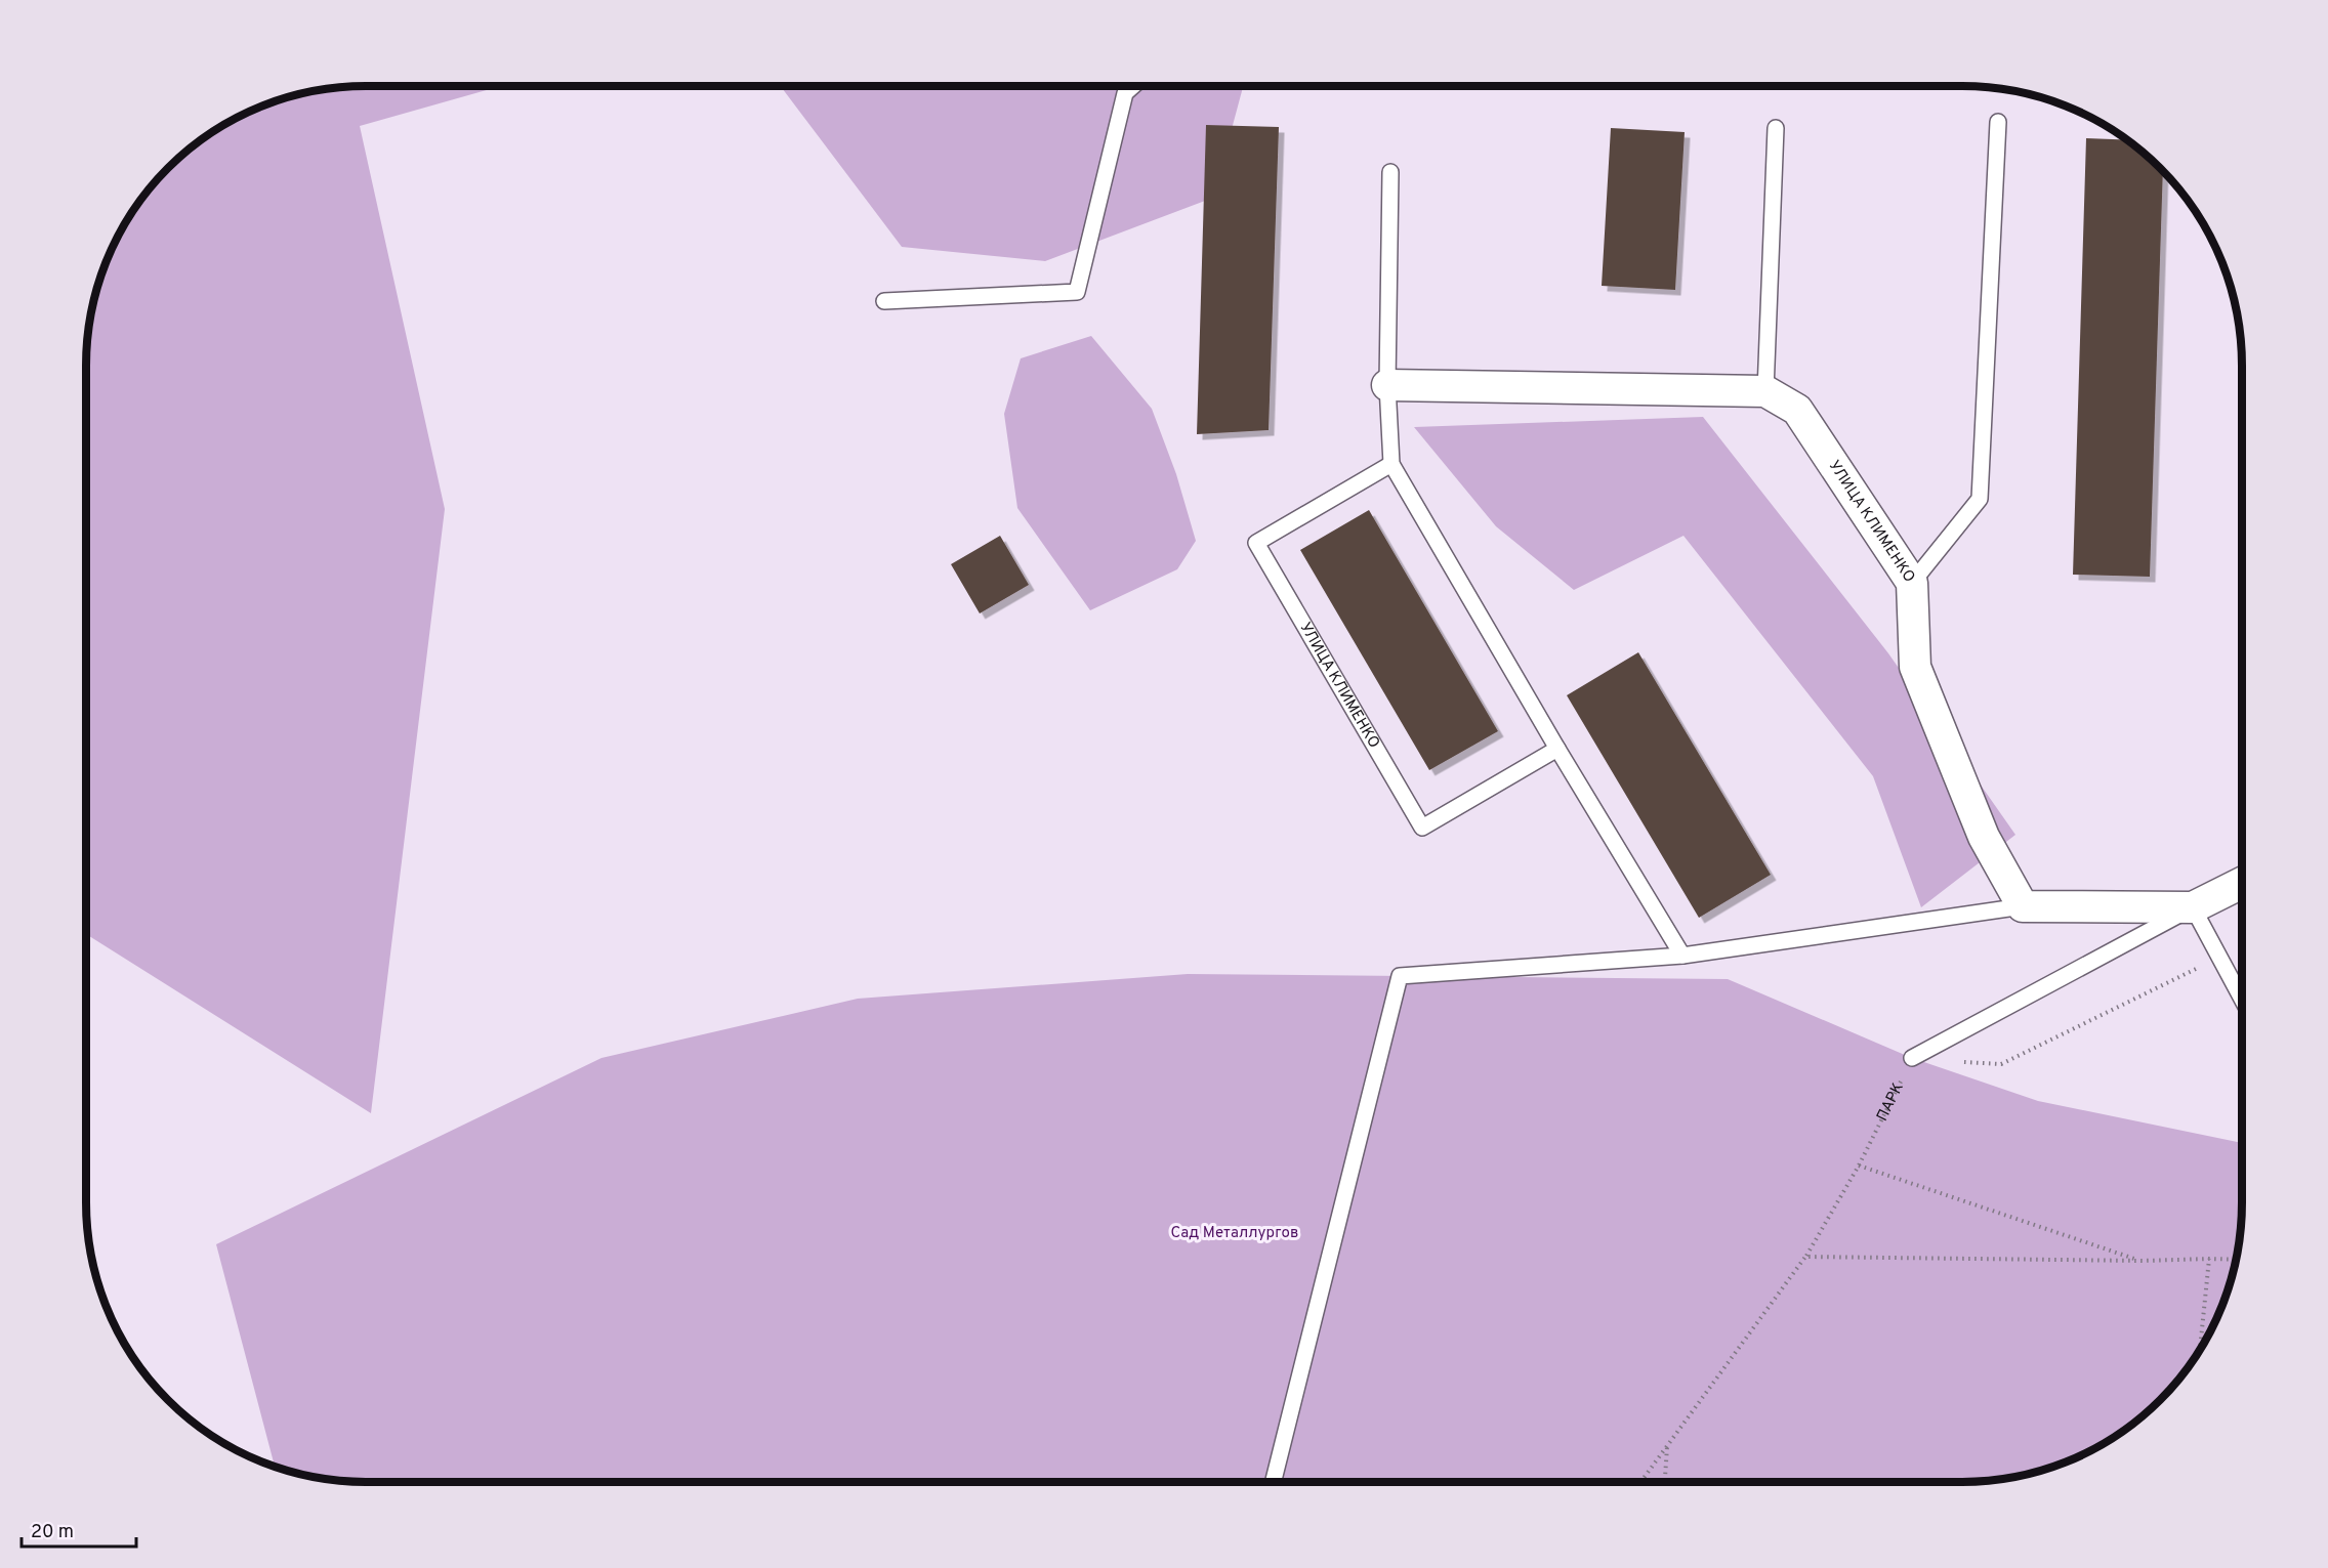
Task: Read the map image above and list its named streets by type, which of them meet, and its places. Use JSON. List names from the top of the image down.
{
  "streets": {
    "street": ["УЛИЦА КЛИМЕНКО"],
    "path": ["ПАРК"]
  },
  "parks": ["Сад Металлургов"],
  "scale_bar": "20 m"
}
